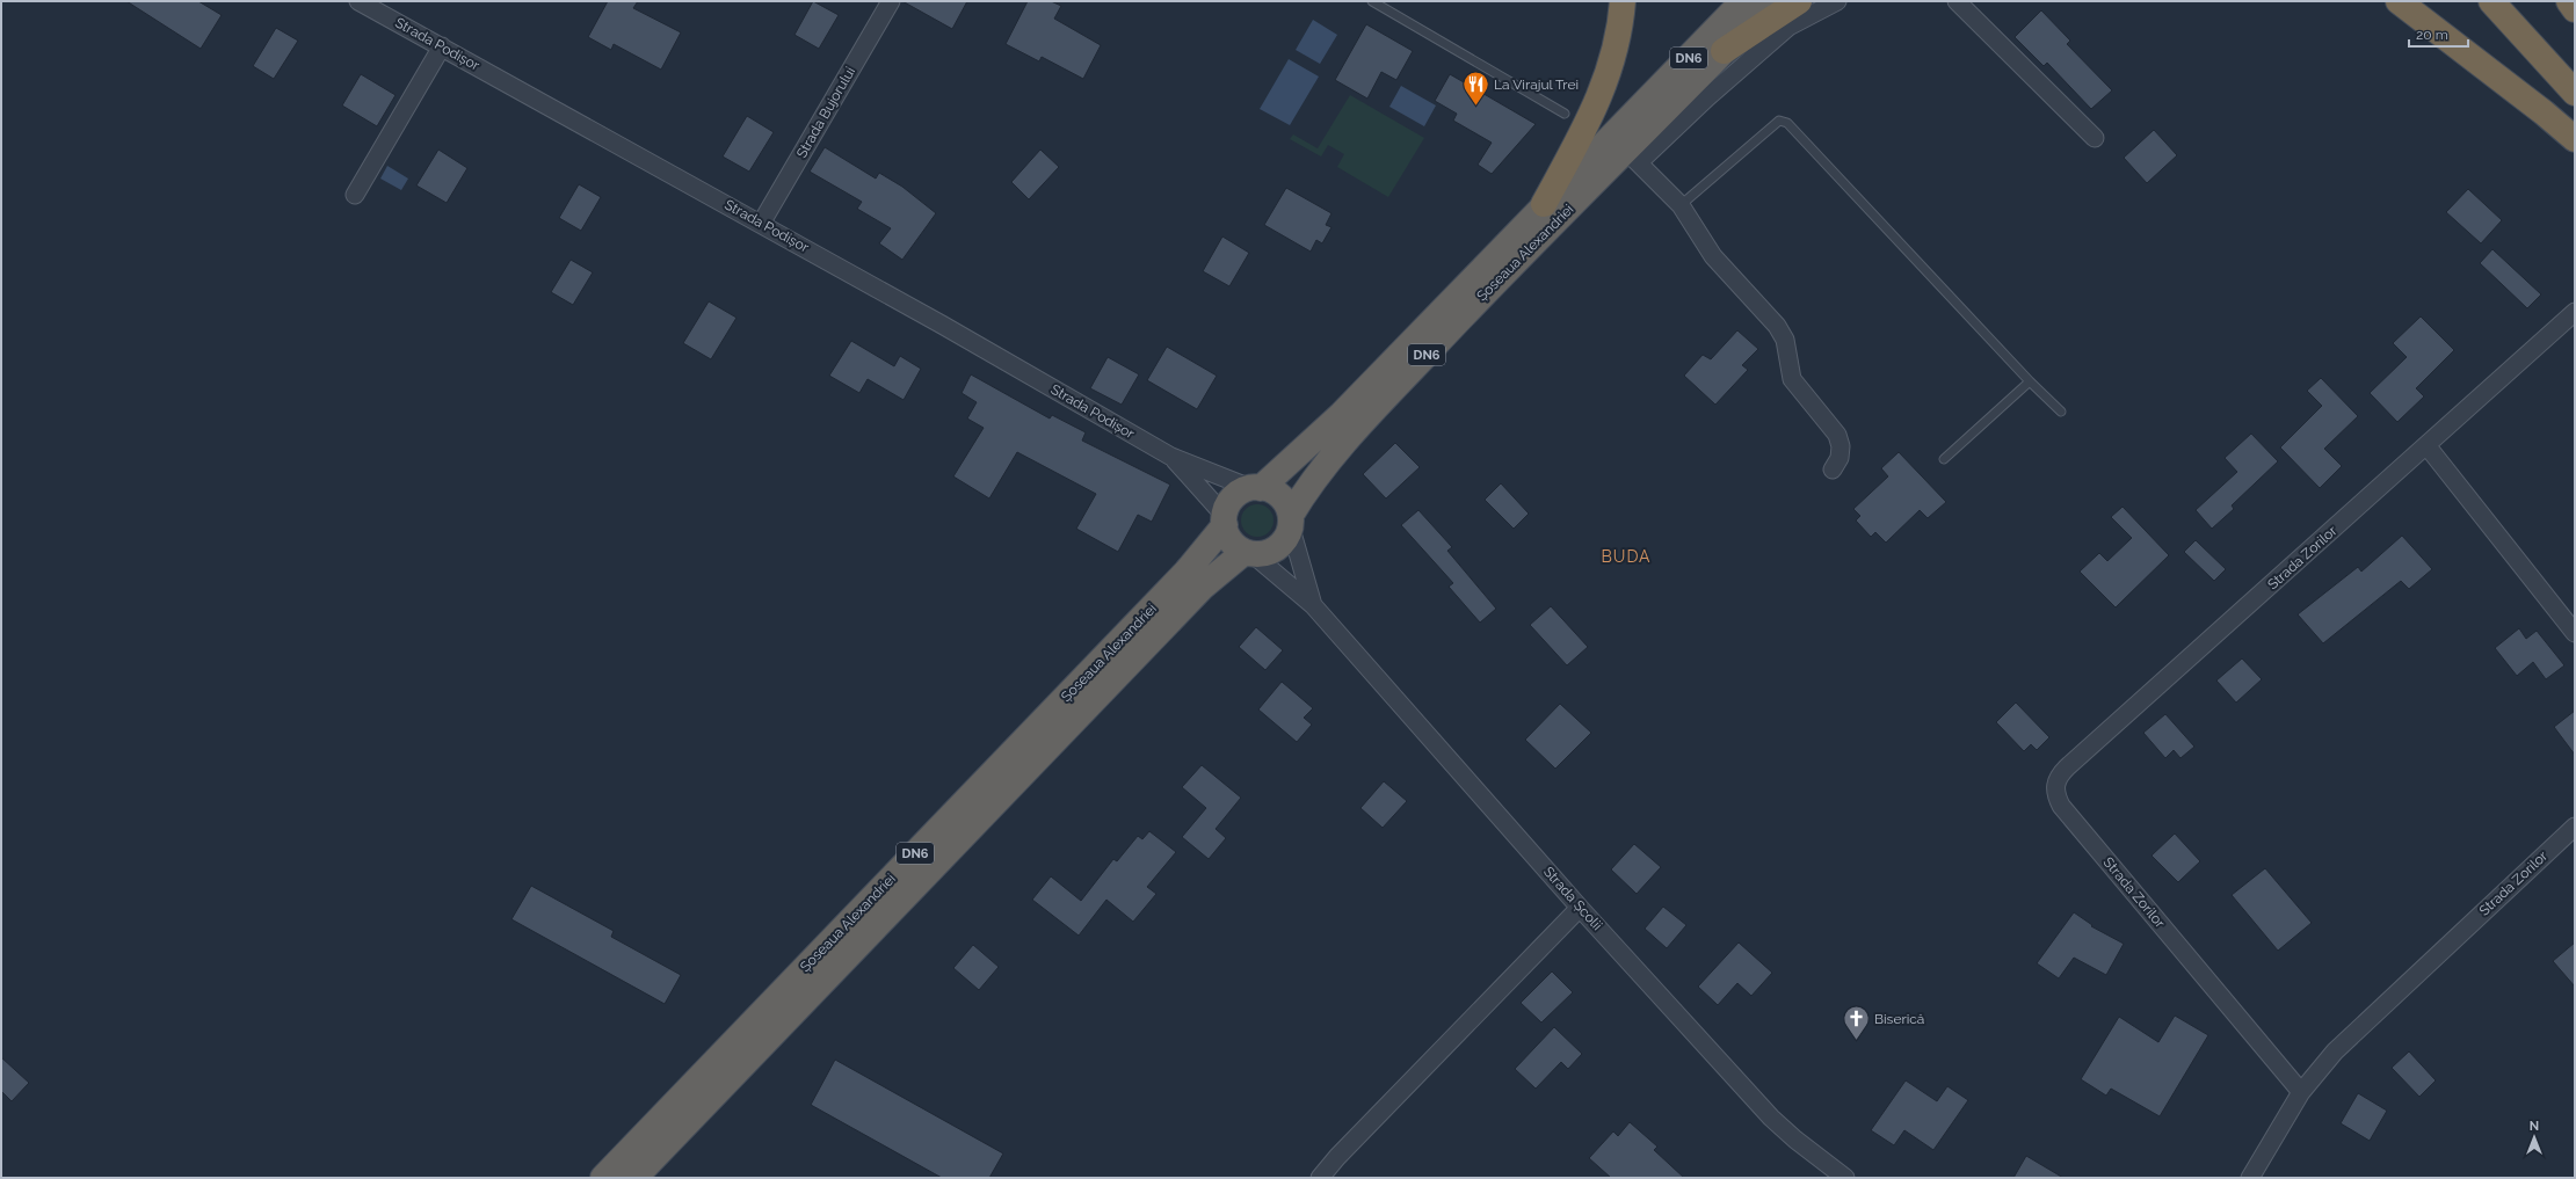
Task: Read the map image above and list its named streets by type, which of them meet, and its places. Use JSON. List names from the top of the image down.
{
  "streets": {
    "highway": ["DN6", "Șoseaua Alexandriei"],
    "street": [
      "Strada Podișor",
      "Strada Bujorului",
      "Strada Zorilor",
      "Strada Școlii"
    ]
  },
  "crossings": [
    ["Strada Podișor", "Strada Bujorului"],
    ["Strada Podișor", "Șoseaua Alexandriei"],
    ["Strada Podișor", "Strada Școlii"],
    ["Șoseaua Alexandriei", "Strada Școlii"]
  ],
  "districts": ["BUDA"],
  "places": {
    "restaurant": ["La Virajul Trei"],
    "church": ["Biserică"]
  },
  "scale_bar": "20 m",
  "north": "top"
}
